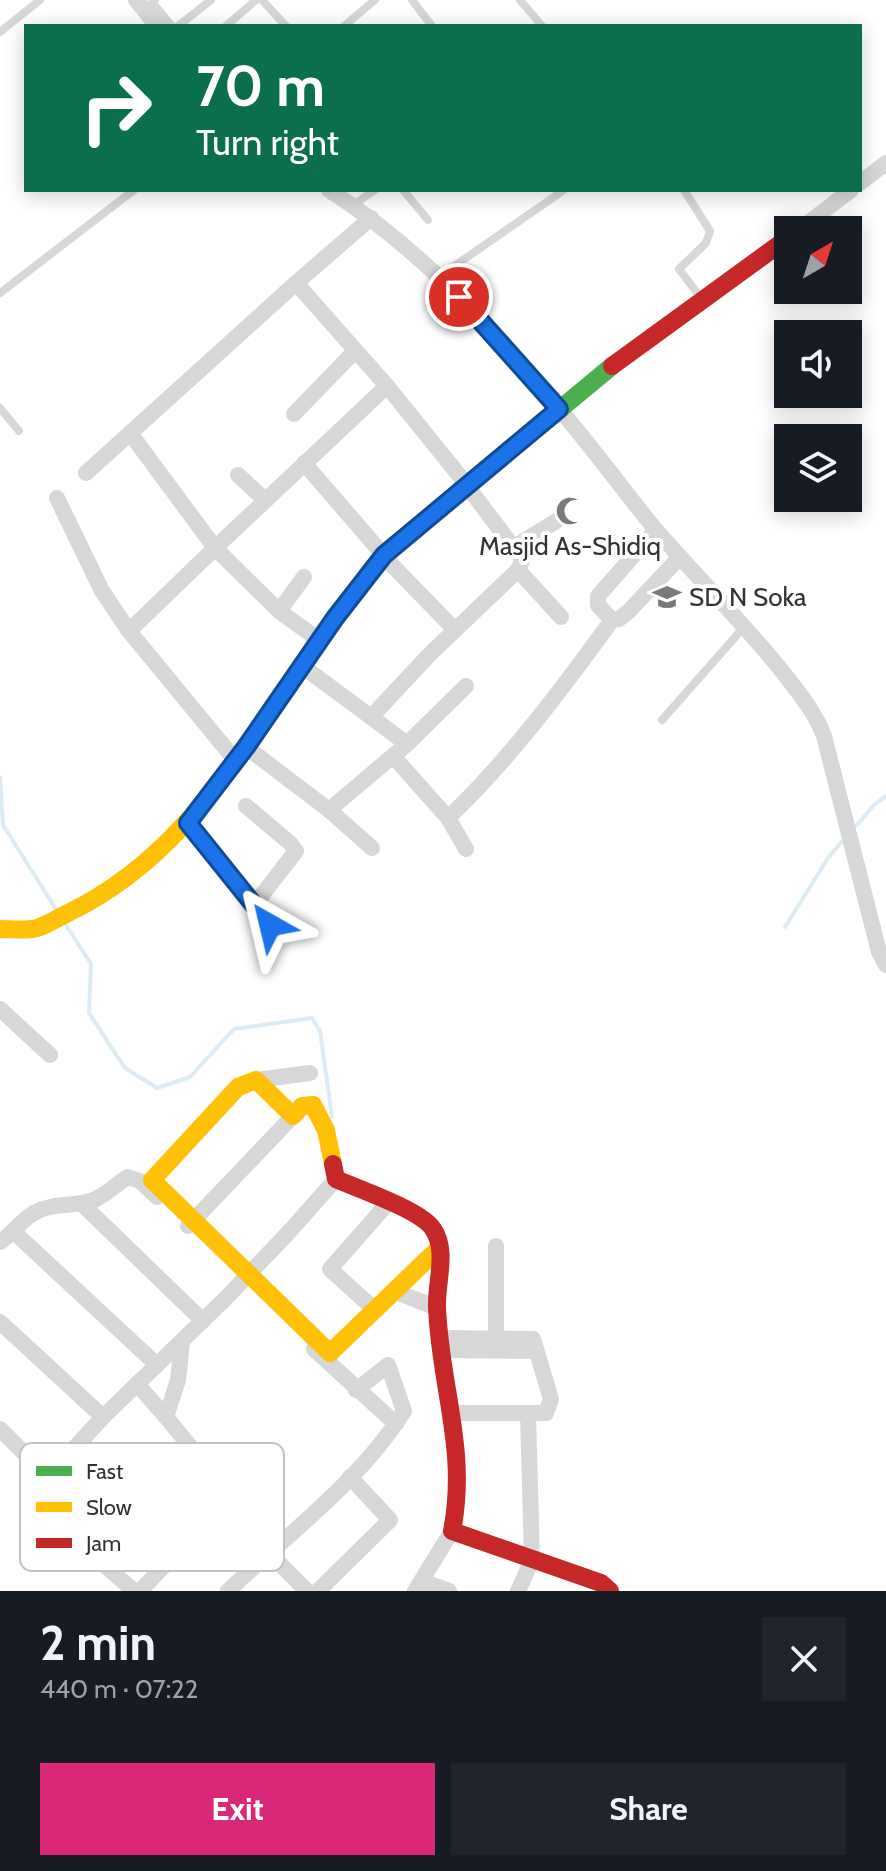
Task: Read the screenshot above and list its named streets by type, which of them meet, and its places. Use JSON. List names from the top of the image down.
{
  "places": {
    "mosque": ["Masjid As-Shidiq"],
    "school or university": ["SD N Soka"]
  },
  "legend": ["Fast", "Slow", "Jam"],
  "north": "top right",
  "page": {
    "turn": ["70 m", "Turn right"],
    "heading": ["2 min", "440 m · 07:22"],
    "buttons": ["Exit", "Share"]
  }
}
